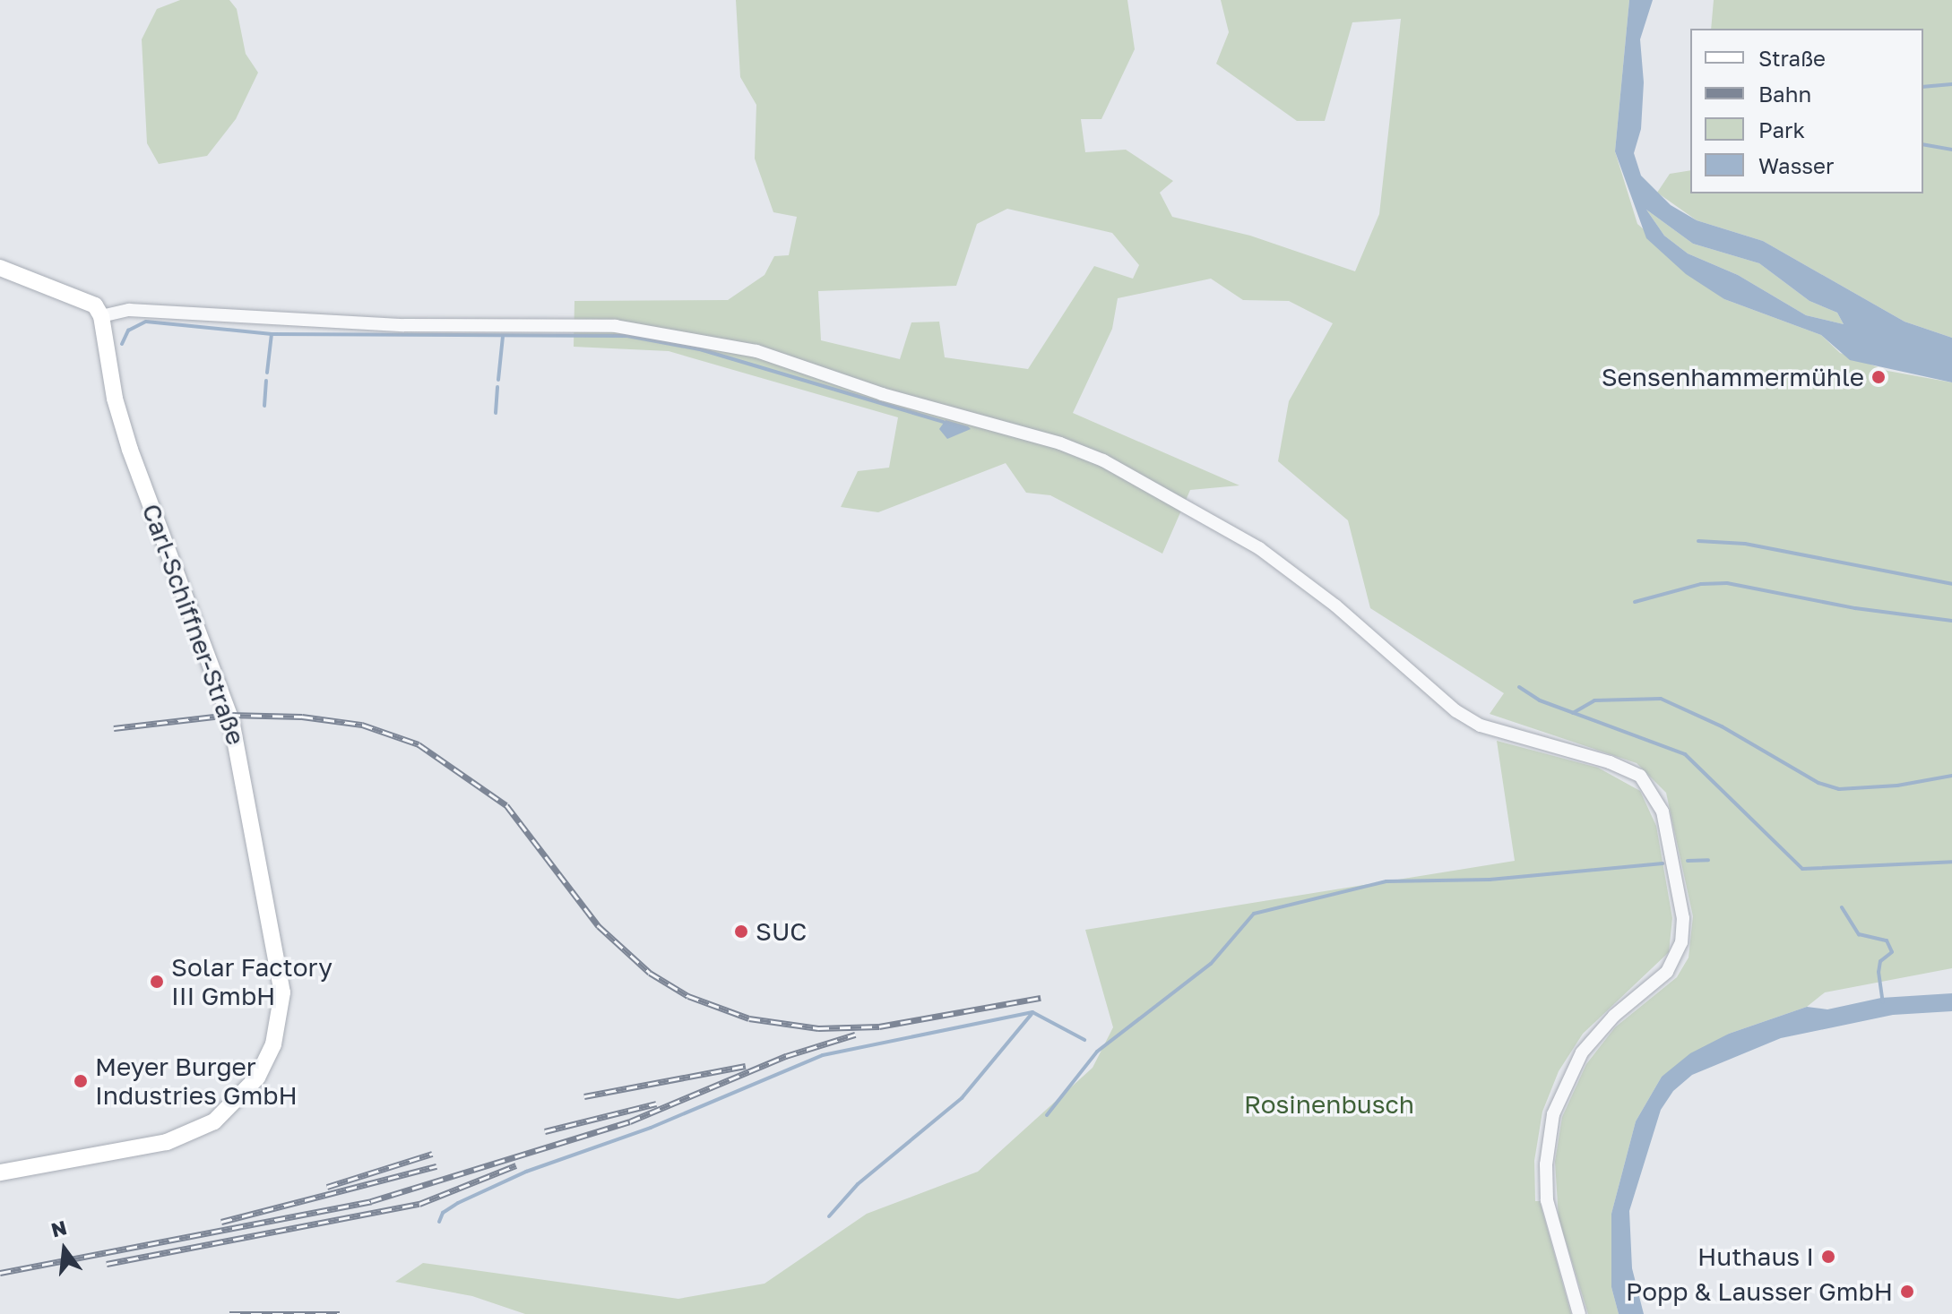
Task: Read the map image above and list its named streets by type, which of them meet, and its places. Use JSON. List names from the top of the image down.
{
  "streets": {
    "main road": ["Carl-Schiffner-Straße"]
  },
  "parks": ["Rosinenbusch"],
  "places": [
    "Sensenhammermühle",
    "SUC",
    "Solar Factory III GmbH",
    "Meyer Burger Industries GmbH",
    "Huthaus I",
    "Popp & Lausser GmbH"
  ],
  "legend": [
    "Straße",
    "Bahn",
    "Park",
    "Wasser"
  ],
  "north": "top"
}
